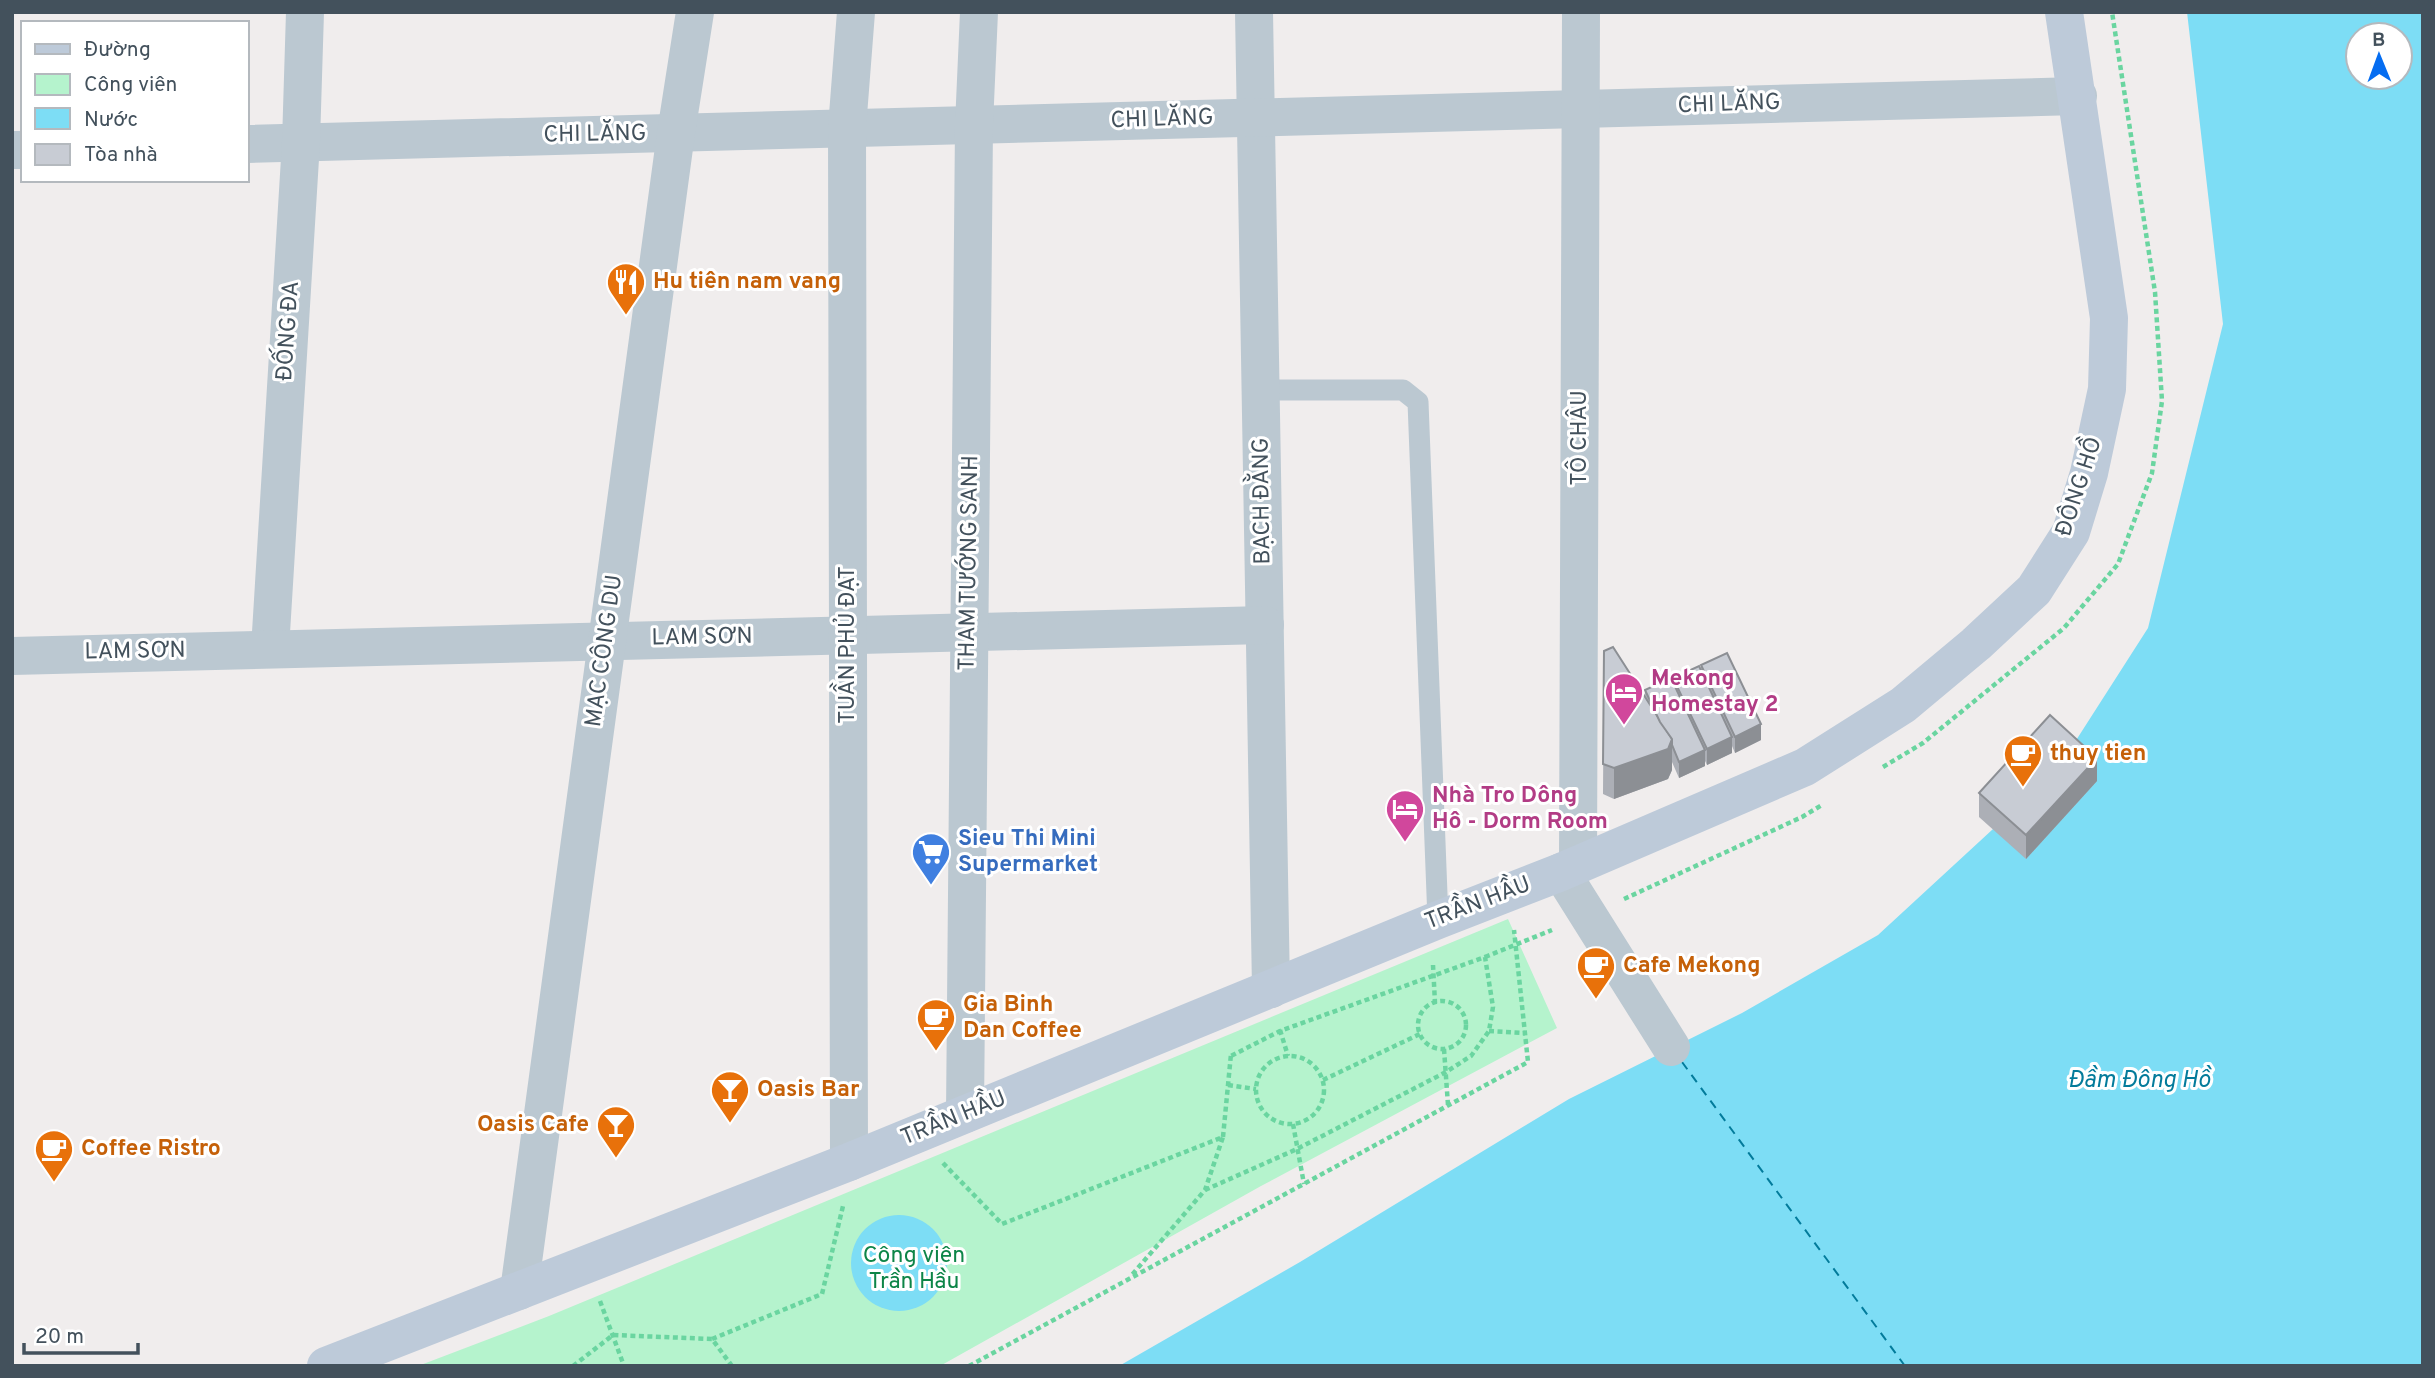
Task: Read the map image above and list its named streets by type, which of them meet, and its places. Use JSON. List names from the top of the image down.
{
  "streets": {
    "street": [
      "CHI LĂNG",
      "ĐỐNG ĐA",
      "TÔ CHÂU",
      "ĐÔNG HỒ",
      "BẠCH ĐẰNG",
      "THAM TƯỚNG SANH",
      "LAM SƠN",
      "TUẦN PHỦ ĐẠT",
      "MẠC CÔNG DU",
      "TRẦN HẦU"
    ]
  },
  "crossings": [
    ["CHI LĂNG", "ĐỐNG ĐA"],
    ["CHI LĂNG", "TÔ CHÂU"],
    ["CHI LĂNG", "ĐÔNG HỒ"],
    ["CHI LĂNG", "BẠCH ĐẰNG"],
    ["CHI LĂNG", "THAM TƯỚNG SANH"],
    ["CHI LĂNG", "TUẦN PHỦ ĐẠT"],
    ["CHI LĂNG", "MẠC CÔNG DU"],
    ["ĐỐNG ĐA", "LAM SƠN"],
    ["TÔ CHÂU", "ĐÔNG HỒ"],
    ["TÔ CHÂU", "TRẦN HẦU"],
    ["ĐÔNG HỒ", "TRẦN HẦU"],
    ["BẠCH ĐẰNG", "LAM SƠN"],
    ["BẠCH ĐẰNG", "TRẦN HẦU"],
    ["THAM TƯỚNG SANH", "LAM SƠN"],
    ["THAM TƯỚNG SANH", "TRẦN HẦU"],
    ["LAM SƠN", "TUẦN PHỦ ĐẠT"],
    ["LAM SƠN", "MẠC CÔNG DU"],
    ["TUẦN PHỦ ĐẠT", "TRẦN HẦU"],
    ["MẠC CÔNG DU", "TRẦN HẦU"]
  ],
  "water": ["Đầm Đông Hồ"],
  "parks": ["Công viên Trần Hầu"],
  "places": {
    "restaurant": ["Hu tiên nam vang"],
    "hotel": ["Mekong Homestay 2", "Nhà Tro Dông Hô - Dorm Room"],
    "cafe": [
      "thuy tien",
      "Cafe Mekong",
      "Gia Binh Dan Coffee",
      "Coffee Ristro"
    ],
    "supermarket": ["Sieu Thi Mini Supermarket"],
    "bar": ["Oasis Bar", "Oasis Cafe"]
  },
  "legend": [
    "Đường",
    "Công viên",
    "Nước",
    "Tòa nhà"
  ],
  "scale_bar": "20 m",
  "north": "top"
}
